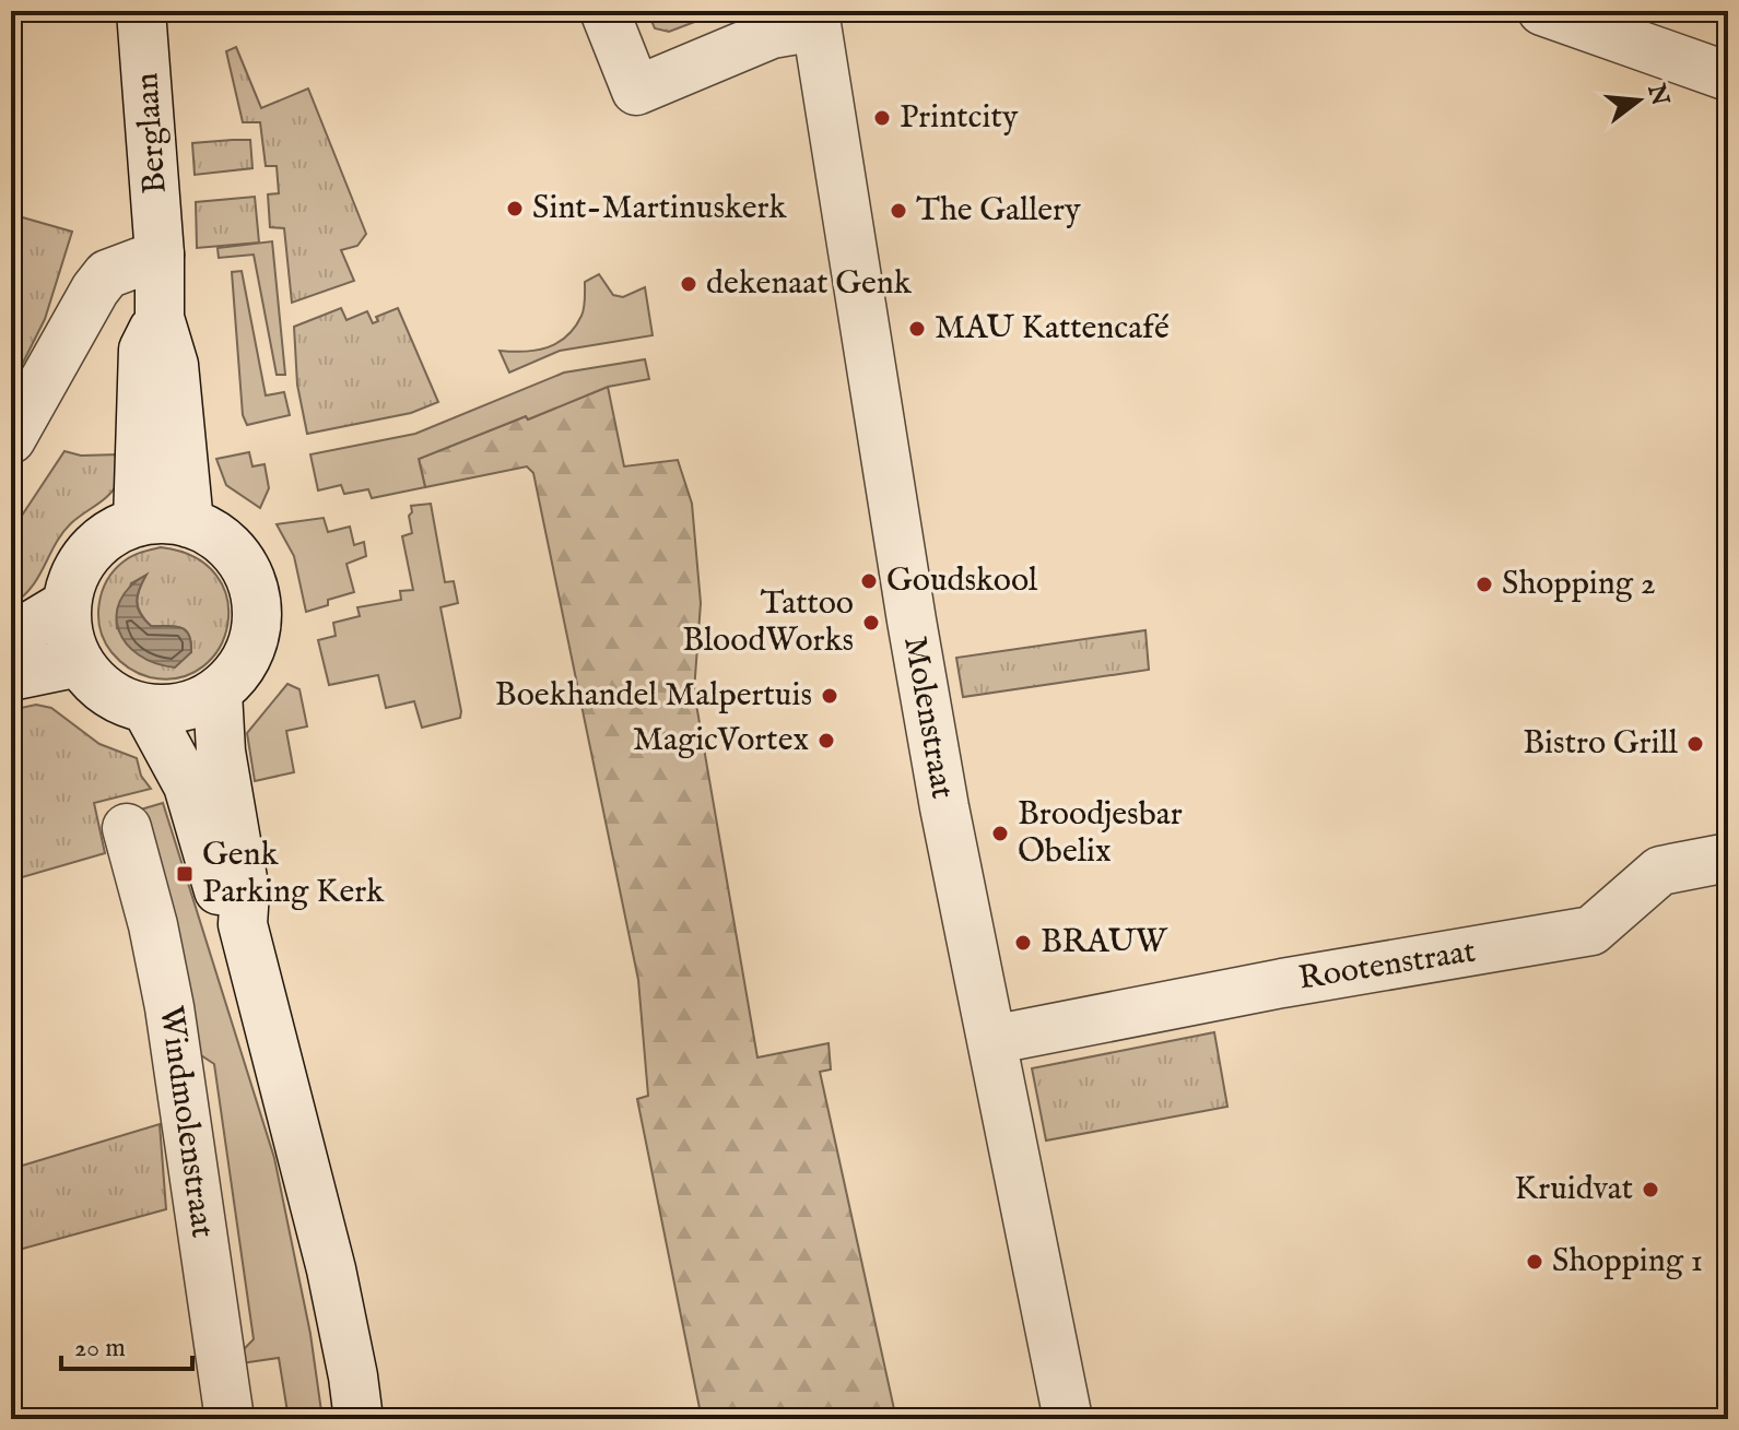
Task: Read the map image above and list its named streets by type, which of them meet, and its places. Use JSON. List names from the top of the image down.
{
  "streets": {
    "street": [
      "Berglaan",
      "Molenstraat",
      "Rootenstraat",
      "Windmolenstraat"
    ]
  },
  "crossings": [
    ["Molenstraat", "Rootenstraat"]
  ],
  "places": {
    "other": [
      "Printcity",
      "Sint-Martinuskerk",
      "The Gallery",
      "dekenaat Genk",
      "MAU Kattencafé",
      "Goudskool",
      "Shopping 2",
      "Tattoo BloodWorks",
      "Boekhandel Malpertuis",
      "MagicVortex",
      "Bistro Grill",
      "Broodjesbar Obelix",
      "BRAUW",
      "Kruidvat",
      "Shopping 1"
    ],
    "transit": ["Genk Parking Kerk"]
  },
  "scale_bar": "20 m",
  "north": "right"
}
